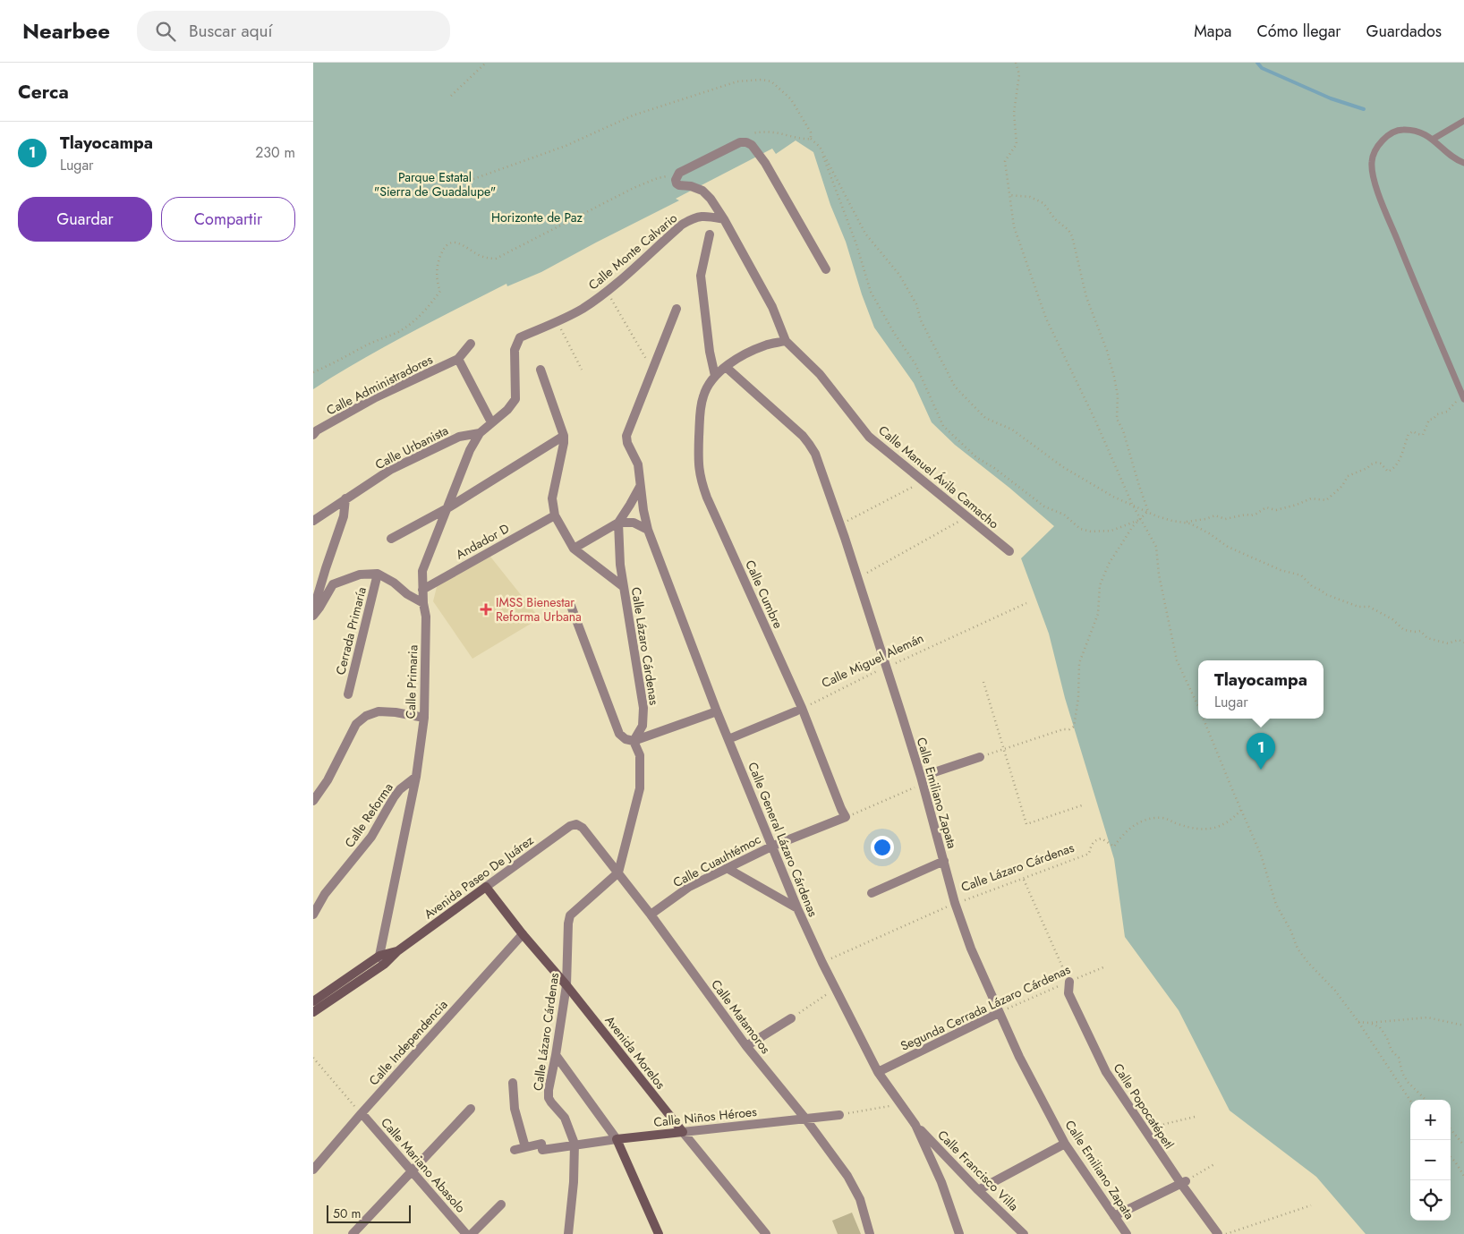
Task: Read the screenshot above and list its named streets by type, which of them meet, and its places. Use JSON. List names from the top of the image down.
{
  "streets": {
    "street": [
      "Calle Monte Calvario",
      "Calle Administradores",
      "Calle Urbanista",
      "Calle Manuel Ávila Camacho",
      "Andador D",
      "Calle Cumbre",
      "Cerrada Primaría",
      "Calle Lázaro Cárdenas",
      "Calle Primaria",
      "Calle Emiliano Zapata",
      "Calle Reforma",
      "Calle General Lázaro Cárdenas",
      "Calle Cuauhtémoc",
      "Avenida Paseo De Juárez",
      "Segunda Cerrada Lázaro Cárdenas",
      "Calle Matamoros",
      "Calle Independencia",
      "Avenida Morelos",
      "Calle Popocatépetl",
      "Calle Niños Héroes",
      "Calle Mariano Abasolo",
      "Calle Francisco Villa"
    ],
    "path": ["Calle Miguel Alemán"]
  },
  "crossings": [
    ["Calle Monte Calvario", "Calle Manuel Ávila Camacho"],
    ["Calle Monte Calvario", "Calle Primaria"],
    ["Calle Urbanista", "Calle Primaria"],
    ["Calle Manuel Ávila Camacho", "Calle Cumbre"],
    ["Andador D", "Calle Primaria"],
    ["Calle Cumbre", "Calle Miguel Alemán"],
    ["Calle Cumbre", "Calle Emiliano Zapata"],
    ["Calle Cumbre", "Calle Cuauhtémoc"],
    ["Calle Lázaro Cárdenas", "Calle Emiliano Zapata"],
    ["Calle Lázaro Cárdenas", "Calle General Lázaro Cárdenas"],
    ["Calle Lázaro Cárdenas", "Calle Matamoros"],
    ["Calle Lázaro Cárdenas", "Avenida Morelos"],
    ["Calle Lázaro Cárdenas", "Calle Niños Héroes"],
    ["Calle Miguel Alemán", "Calle Emiliano Zapata"],
    ["Calle Primaria", "Calle Reforma"],
    ["Calle Primaria", "Avenida Paseo De Juárez"],
    ["Calle Emiliano Zapata", "Segunda Cerrada Lázaro Cárdenas"],
    ["Calle General Lázaro Cárdenas", "Calle Cuauhtémoc"],
    ["Calle General Lázaro Cárdenas", "Segunda Cerrada Lázaro Cárdenas"],
    ["Calle General Lázaro Cárdenas", "Calle Francisco Villa"],
    ["Calle Cuauhtémoc", "Calle Matamoros"],
    ["Avenida Paseo De Juárez", "Calle Matamoros"],
    ["Avenida Paseo De Juárez", "Avenida Morelos"],
    ["Segunda Cerrada Lázaro Cárdenas", "Calle Popocatépetl"],
    ["Calle Matamoros", "Calle Niños Héroes"],
    ["Calle Independencia", "Avenida Morelos"],
    ["Calle Independencia", "Calle Mariano Abasolo"],
    ["Avenida Morelos", "Calle Niños Héroes"]
  ],
  "parks": ["Parque Estatal \"Sierra de Guadalupe\"", "Horizonte de Paz"],
  "places": {
    "health": ["IMSS Bienestar Reforma Urbana"]
  },
  "scale_bar": "50 m",
  "page": {
    "header": "Nearbee",
    "search": "Buscar aquí",
    "nav": ["Mapa", "Cómo llegar", "Guardados"],
    "heading": "Cerca",
    "list": [
      {
        "mark": "1",
        "name": "Tlayocampa",
        "note": "Lugar",
        "value": "230 m"
      }
    ],
    "buttons": ["Guardar", "Compartir"],
    "popup": ["Tlayocampa", "Lugar"],
    "pins": "1",
    "map_buttons": ["+", "−"],
    "scale": "50 m"
  }
}
